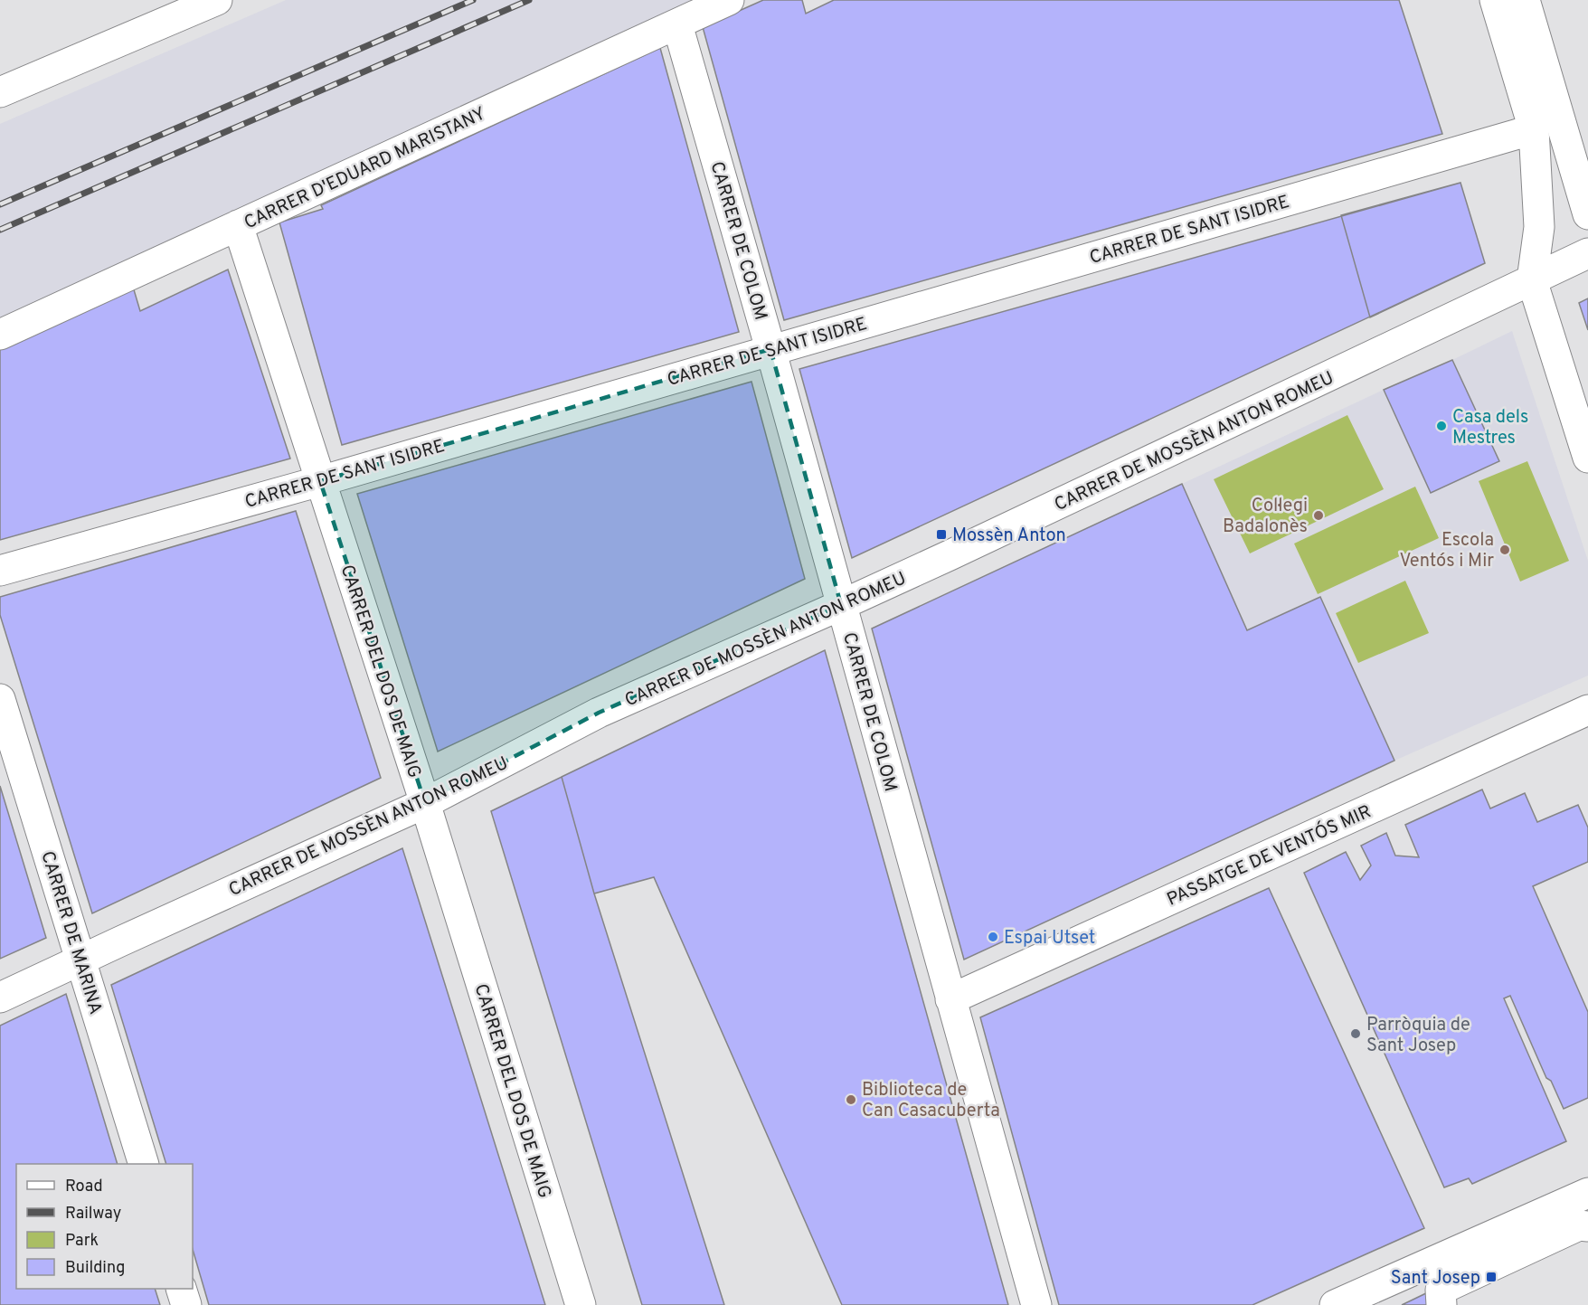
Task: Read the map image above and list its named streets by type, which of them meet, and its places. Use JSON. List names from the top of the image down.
{
  "streets": {
    "street": [
      "CARRER D'EDUARD MARISTANY",
      "CARRER DE SANT ISIDRE",
      "CARRER DE COLOM",
      "CARRER DE MOSSÈN ANTON ROMEU",
      "CARRER DEL DOS DE MAIG",
      "PASSATGE DE VENTÓS MIR",
      "CARRER DE MARINA"
    ]
  },
  "crossings": [
    ["CARRER D'EDUARD MARISTANY", "CARRER DE COLOM"],
    ["CARRER D'EDUARD MARISTANY", "CARRER DEL DOS DE MAIG"],
    ["CARRER DE SANT ISIDRE", "CARRER DE COLOM"],
    ["CARRER DE SANT ISIDRE", "CARRER DEL DOS DE MAIG"],
    ["CARRER DE COLOM", "CARRER DE MOSSÈN ANTON ROMEU"],
    ["CARRER DE COLOM", "PASSATGE DE VENTÓS MIR"],
    ["CARRER DE MOSSÈN ANTON ROMEU", "CARRER DEL DOS DE MAIG"],
    ["CARRER DE MOSSÈN ANTON ROMEU", "CARRER DE MARINA"]
  ],
  "places": {
    "other": [
      "Casa dels Mestres",
      "Col·legi Badalonès",
      "Escola Ventós i Mir",
      "Espai Utset",
      "Parròquia de Sant Josep",
      "Biblioteca de Can Casacuberta"
    ],
    "transit": ["Mossèn Anton", "Sant Josep"]
  },
  "legend": [
    "Road",
    "Railway",
    "Park",
    "Building"
  ]
}
